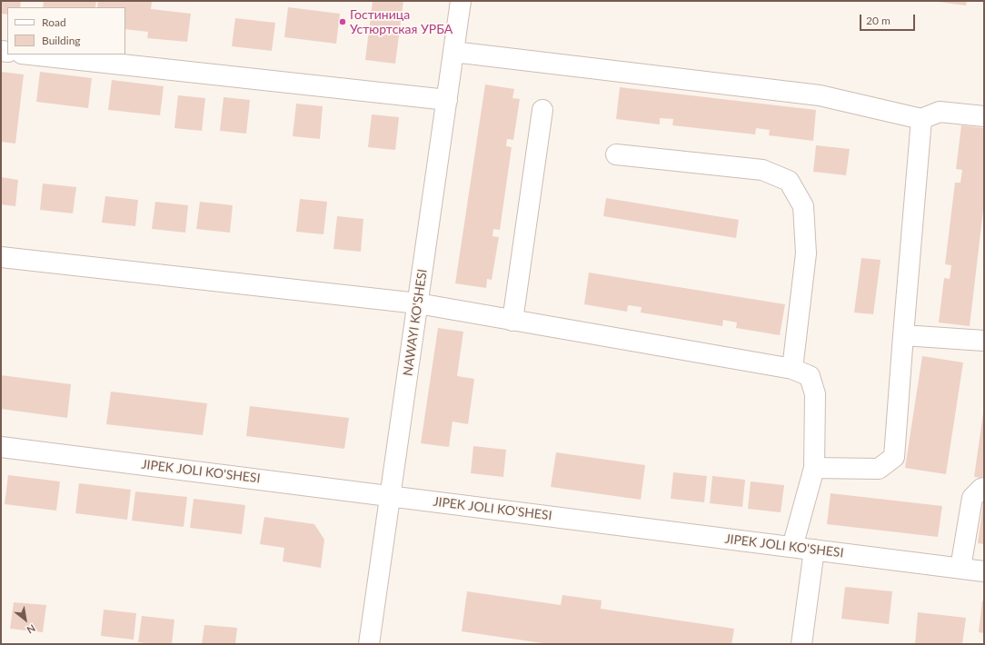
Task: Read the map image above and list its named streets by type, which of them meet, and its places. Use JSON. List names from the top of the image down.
{
  "streets": {
    "street": ["NAWAYI KO'SHESI", "JIPEK JOLI KO'SHESI"]
  },
  "crossings": [
    ["NAWAYI KO'SHESI", "JIPEK JOLI KO'SHESI"]
  ],
  "places": ["Гостиница Устюртская УРБА"],
  "legend": ["Road", "Building"],
  "scale_bar": "20 m",
  "north": "bottom right"
}
